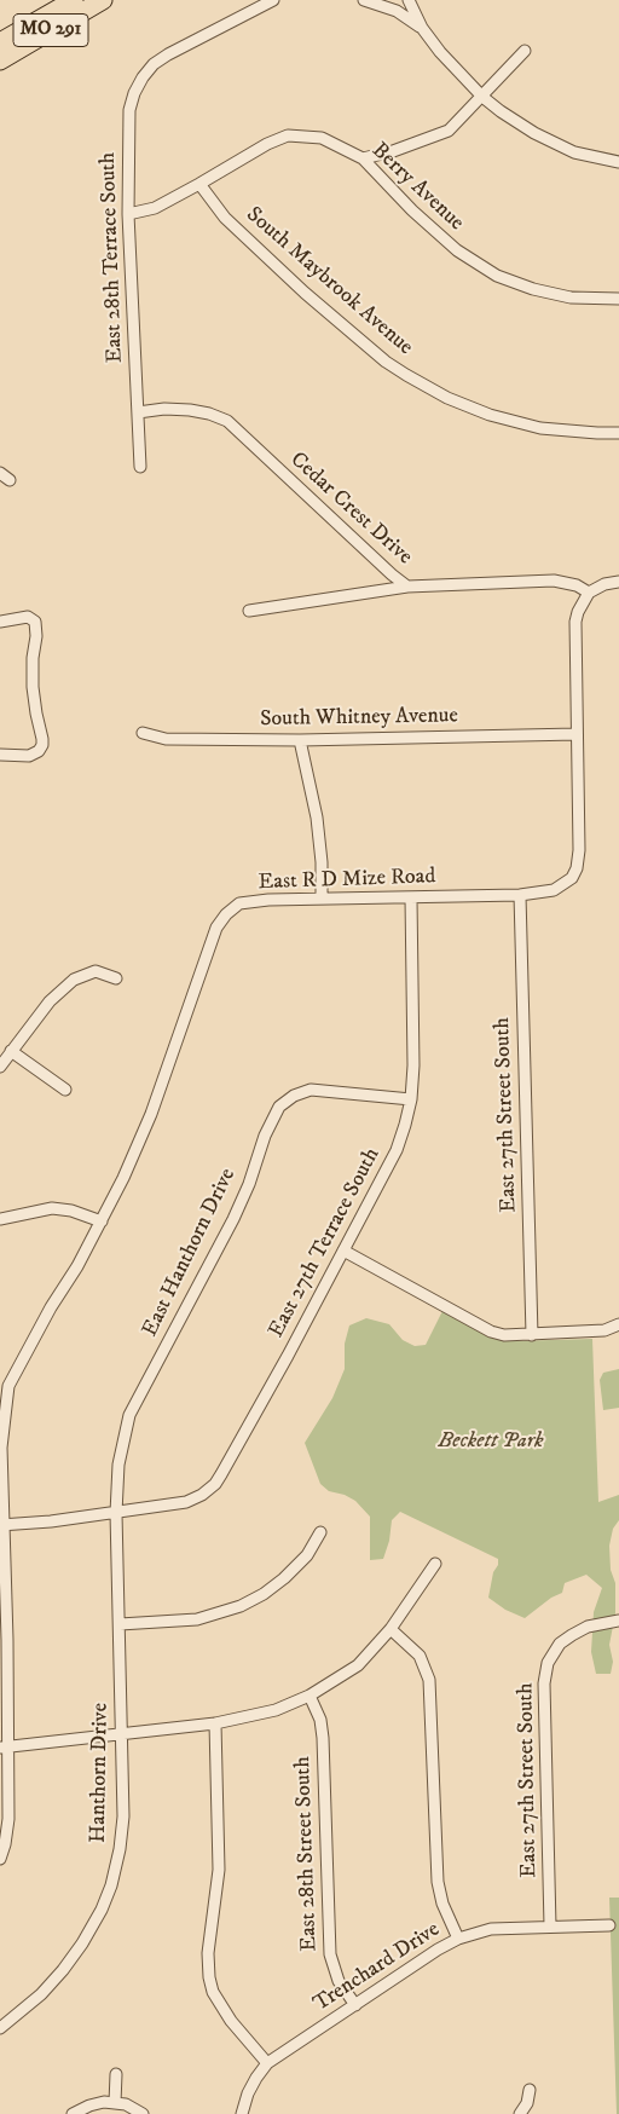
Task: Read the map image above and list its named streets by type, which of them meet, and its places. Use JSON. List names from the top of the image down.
{
  "streets": {
    "highway": ["MO 291"],
    "street": [
      "Berry Avenue",
      "East 28th Terrace South",
      "South Maybrook Avenue",
      "Cedar Crest Drive",
      "South Whitney Avenue",
      "East R D Mize Road",
      "East 27th Street South",
      "East 27th Terrace South",
      "East Hanthorn Drive",
      "Hanthorn Drive",
      "East 28th Street South",
      "Trenchard Drive"
    ]
  },
  "crossings": [
    ["Berry Avenue", "East 28th Terrace South"],
    ["Berry Avenue", "South Maybrook Avenue"],
    ["East 28th Terrace South", "Cedar Crest Drive"],
    ["Cedar Crest Drive", "East R D Mize Road"],
    ["South Whitney Avenue", "East R D Mize Road"],
    ["East R D Mize Road", "East 27th Street South"],
    ["East R D Mize Road", "East 27th Terrace South"],
    ["East 27th Street South", "Trenchard Drive"],
    ["East 27th Terrace South", "East Hanthorn Drive"],
    ["East 27th Terrace South", "Hanthorn Drive"],
    ["East Hanthorn Drive", "Hanthorn Drive"],
    ["East 28th Street South", "Trenchard Drive"]
  ],
  "parks": ["Beckett Park"]
}
